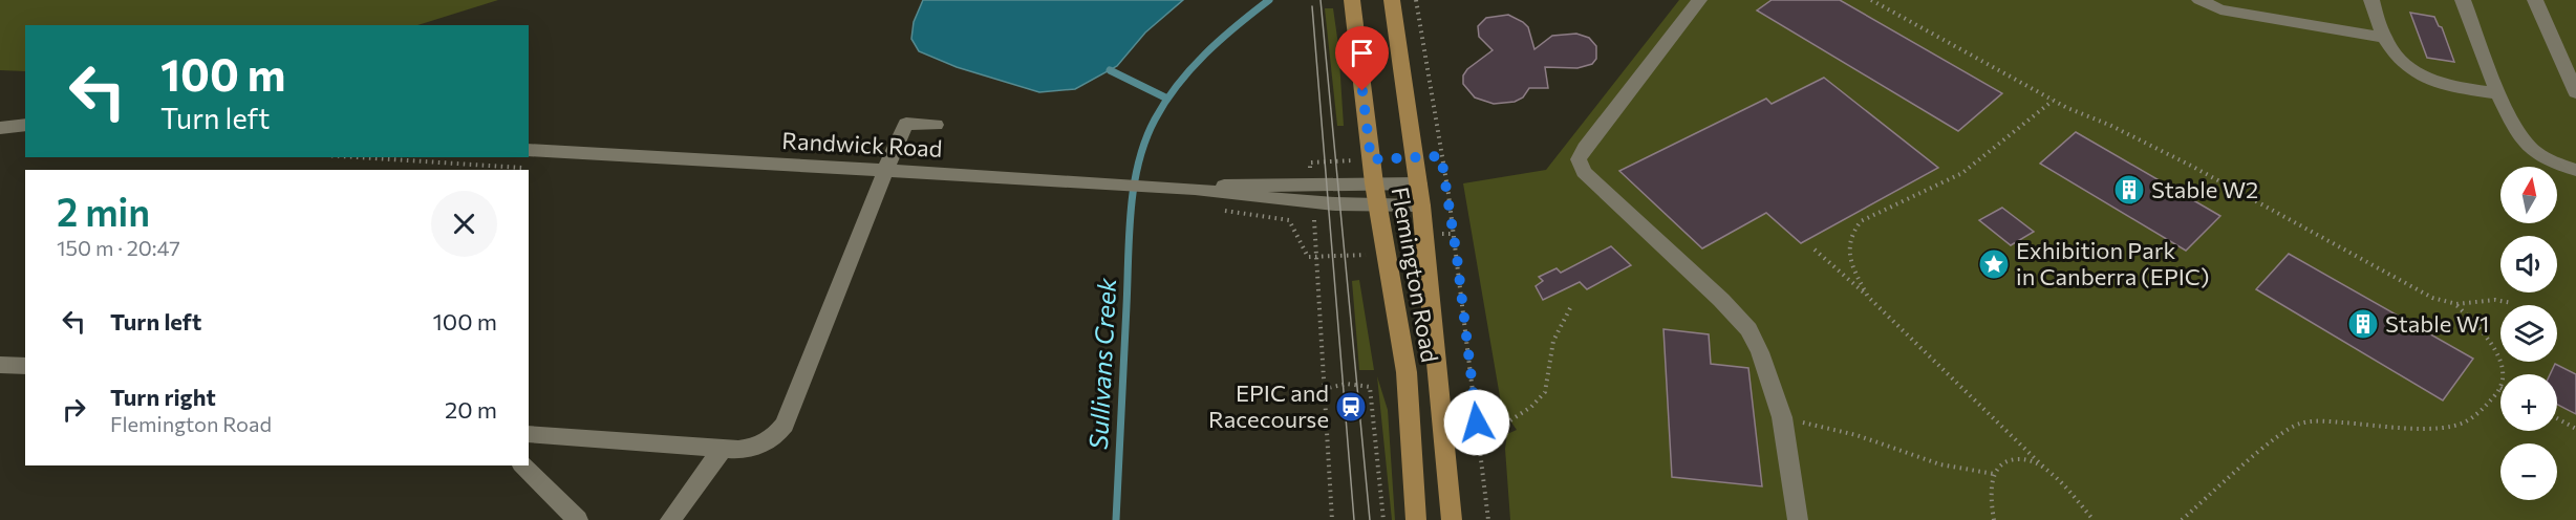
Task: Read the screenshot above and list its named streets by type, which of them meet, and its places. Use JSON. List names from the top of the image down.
{
  "streets": {
    "main road": ["Flemington Road"],
    "street": ["Randwick Road"]
  },
  "crossings": [
    ["Randwick Road", "Flemington Road"]
  ],
  "water": ["Sullivans Creek"],
  "places": {
    "building": ["Stable W2", "Stable W1"],
    "place": ["Exhibition Park in Canberra (EPIC)"],
    "station": ["EPIC and Racecourse"]
  },
  "north": "top",
  "page": {
    "turn": ["100 m", "Turn left"],
    "map_buttons": ["+", "−"],
    "heading": ["2 min", "150 m · 20:47"],
    "list": [
      {
        "name": "Turn left",
        "value": "100 m"
      },
      {
        "name": "Turn right",
        "note": "Flemington Road",
        "value": "20 m"
      }
    ]
  }
}
